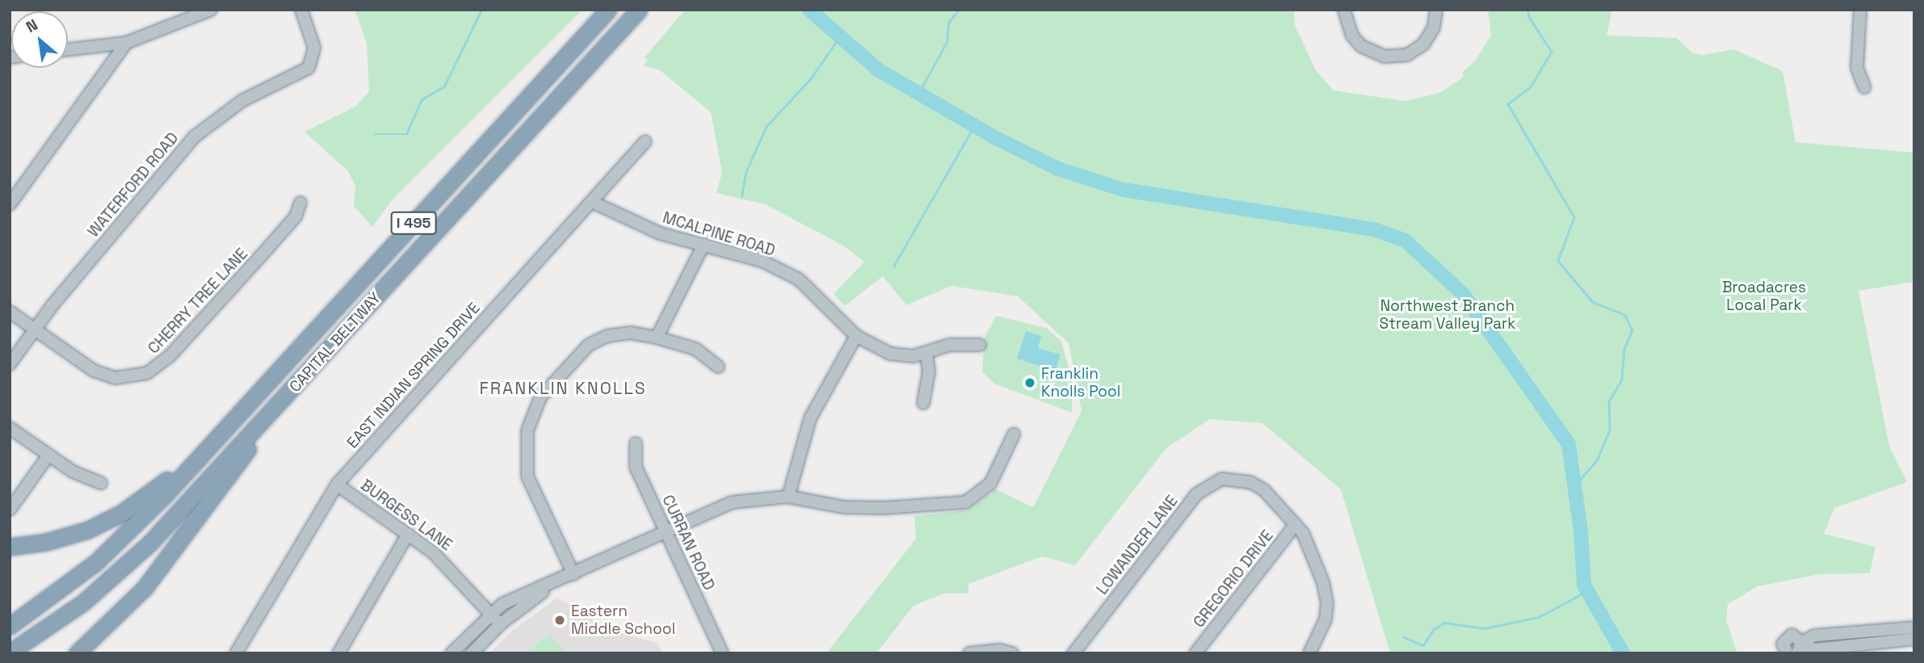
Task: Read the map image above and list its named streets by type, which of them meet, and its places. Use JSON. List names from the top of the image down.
{
  "streets": {
    "highway": ["I 495", "CAPITAL BELTWAY"],
    "street": [
      "WATERFORD ROAD",
      "MCALPINE ROAD",
      "CHERRY TREE LANE",
      "EAST INDIAN SPRING DRIVE",
      "BURGESS LANE",
      "CURRAN ROAD",
      "LOWANDER LANE",
      "GREGORIO DRIVE"
    ]
  },
  "crossings": [
    ["WATERFORD ROAD", "CHERRY TREE LANE"],
    ["MCALPINE ROAD", "EAST INDIAN SPRING DRIVE"],
    ["EAST INDIAN SPRING DRIVE", "BURGESS LANE"],
    ["LOWANDER LANE", "GREGORIO DRIVE"]
  ],
  "districts": ["FRANKLIN KNOLLS"],
  "parks": ["Broadacres Local Park", "Northwest Branch Stream Valley Park"],
  "places": ["Franklin Knolls Pool", "Eastern Middle School"],
  "north": "top left"
}
